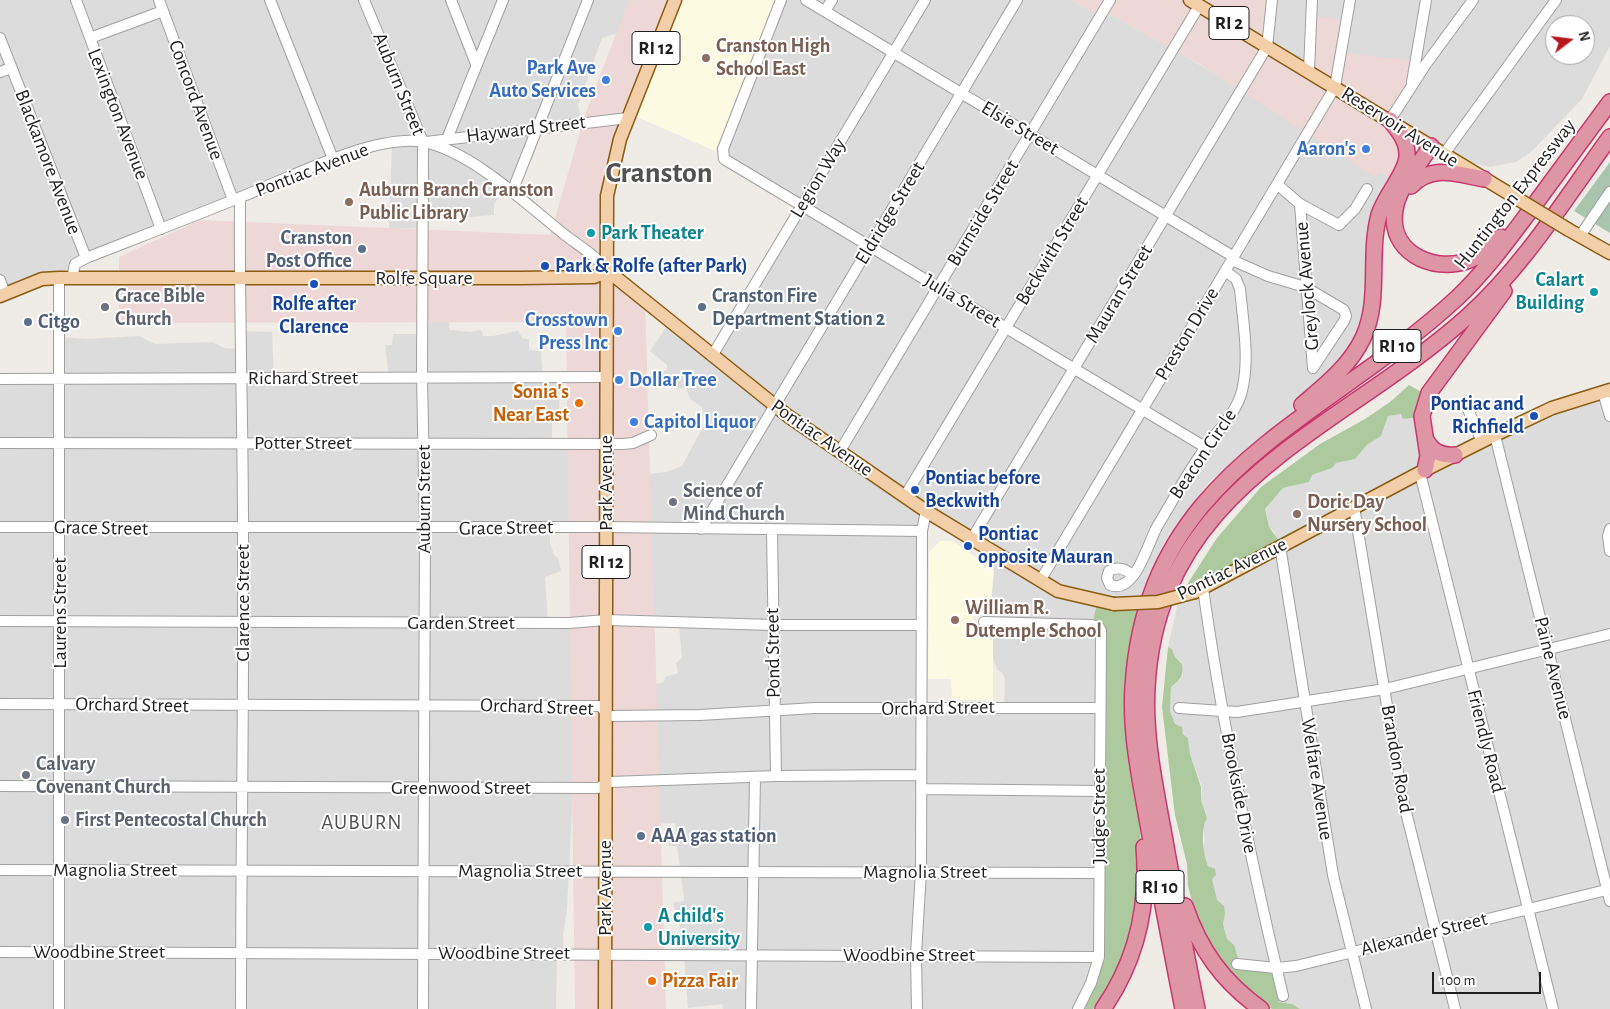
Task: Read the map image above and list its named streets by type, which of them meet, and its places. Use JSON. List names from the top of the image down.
{
  "streets": {
    "highway": ["Huntington Expressway", "RI 10"],
    "main road": [
      "RI 2",
      "RI 12",
      "Reservoir Avenue",
      "Pontiac Avenue",
      "Rolfe Square",
      "Park Avenue"
    ],
    "street": [
      "Auburn Street",
      "Concord Avenue",
      "Lexington Avenue",
      "Elsie Street",
      "Hayward Street",
      "Blackamore Avenue",
      "Legion Way",
      "Eldridge Street",
      "Burnside Street",
      "Beckwith Street",
      "Greylock Avenue",
      "Mauran Street",
      "Julia Street",
      "Preston Drive",
      "Richard Street",
      "Potter Street",
      "Beacon Circle",
      "Grace Street",
      "Clarence Street",
      "Laurens Street",
      "Garden Street",
      "Pond Street",
      "Paine Avenue",
      "Orchard Street",
      "Friendly Road",
      "Brandon Road",
      "Welfare Avenue",
      "Greenwood Street",
      "Brookside Drive",
      "Judge Street",
      "Magnolia Street",
      "Alexander Street",
      "Woodbine Street"
    ]
  },
  "crossings": [
    ["Auburn Street", "Hayward Street"],
    ["Auburn Street", "Pontiac Avenue"],
    ["Auburn Street", "Rolfe Square"],
    ["Auburn Street", "Richard Street"],
    ["Auburn Street", "Potter Street"],
    ["Auburn Street", "Grace Street"],
    ["Auburn Street", "Garden Street"],
    ["Auburn Street", "Orchard Street"],
    ["Auburn Street", "Greenwood Street"],
    ["Auburn Street", "Magnolia Street"],
    ["Auburn Street", "Woodbine Street"],
    ["Concord Avenue", "Pontiac Avenue"],
    ["Concord Avenue", "Clarence Street"],
    ["Lexington Avenue", "Pontiac Avenue"],
    ["Reservoir Avenue", "Beckwith Street"],
    ["Reservoir Avenue", "Mauran Street"],
    ["Reservoir Avenue", "Preston Drive"],
    ["Elsie Street", "Legion Way"],
    ["Elsie Street", "Eldridge Street"],
    ["Elsie Street", "Burnside Street"],
    ["Elsie Street", "Beckwith Street"],
    ["Elsie Street", "Greylock Avenue"],
    ["Elsie Street", "Mauran Street"],
    ["Elsie Street", "Preston Drive"],
    ["Hayward Street", "Pontiac Avenue"],
    ["Hayward Street", "Park Avenue"],
    ["Blackamore Avenue", "Pontiac Avenue"],
    ["Pontiac Avenue", "Legion Way"],
    ["Pontiac Avenue", "Eldridge Street"],
    ["Pontiac Avenue", "Burnside Street"],
    ["Pontiac Avenue", "Beckwith Street"],
    ["Pontiac Avenue", "Rolfe Square"],
    ["Pontiac Avenue", "Mauran Street"],
    ["Pontiac Avenue", "Preston Drive"],
    ["Pontiac Avenue", "Park Avenue"],
    ["Pontiac Avenue", "Clarence Street"],
    ["Pontiac Avenue", "Paine Avenue"],
    ["Pontiac Avenue", "Friendly Road"],
    ["Pontiac Avenue", "Brandon Road"],
    ["Pontiac Avenue", "Welfare Avenue"],
    ["Pontiac Avenue", "Brookside Drive"],
    ["Legion Way", "Julia Street"],
    ["Eldridge Street", "Julia Street"],
    ["Eldridge Street", "Grace Street"],
    ["Burnside Street", "Julia Street"],
    ["Beckwith Street", "Julia Street"],
    ["Rolfe Square", "Park Avenue"],
    ["Rolfe Square", "Clarence Street"],
    ["Rolfe Square", "Laurens Street"],
    ["Greylock Avenue", "Preston Drive"],
    ["Mauran Street", "Julia Street"],
    ["Julia Street", "Preston Drive"],
    ["Julia Street", "Beacon Circle"],
    ["Preston Drive", "Beacon Circle"],
    ["Richard Street", "Park Avenue"],
    ["Richard Street", "Clarence Street"],
    ["Richard Street", "Laurens Street"],
    ["Potter Street", "Park Avenue"],
    ["Potter Street", "Clarence Street"],
    ["Potter Street", "Laurens Street"],
    ["Park Avenue", "Grace Street"],
    ["Park Avenue", "Garden Street"],
    ["Park Avenue", "Orchard Street"],
    ["Park Avenue", "Greenwood Street"],
    ["Park Avenue", "Magnolia Street"],
    ["Park Avenue", "Woodbine Street"],
    ["Grace Street", "Clarence Street"],
    ["Grace Street", "Laurens Street"],
    ["Grace Street", "Pond Street"],
    ["Clarence Street", "Garden Street"],
    ["Clarence Street", "Orchard Street"],
    ["Clarence Street", "Greenwood Street"],
    ["Clarence Street", "Magnolia Street"],
    ["Clarence Street", "Woodbine Street"],
    ["Laurens Street", "Garden Street"],
    ["Laurens Street", "Orchard Street"],
    ["Laurens Street", "Greenwood Street"],
    ["Laurens Street", "Magnolia Street"],
    ["Laurens Street", "Woodbine Street"],
    ["Garden Street", "Pond Street"],
    ["Pond Street", "Orchard Street"],
    ["Pond Street", "Greenwood Street"],
    ["Paine Avenue", "Alexander Street"],
    ["Orchard Street", "Judge Street"],
    ["Friendly Road", "Alexander Street"],
    ["Brandon Road", "Alexander Street"],
    ["Welfare Avenue", "Alexander Street"],
    ["Brookside Drive", "Alexander Street"],
    ["Judge Street", "Magnolia Street"],
    ["Judge Street", "Woodbine Street"]
  ],
  "districts": ["Cranston", "AUBURN"],
  "places": [
    "Cranston High School East",
    "Park Ave Auto Services",
    "Aaron's",
    "Auburn Branch Cranston Public Library",
    "Park Theater",
    "Cranston Post Office",
    "Park & Rolfe (after Park)",
    "Rolfe after Clarence",
    "Calart Building",
    "Grace Bible Church",
    "Cranston Fire Department Station 2",
    "Citgo",
    "Crosstown Press Inc",
    "Dollar Tree",
    "Sonia's Near East",
    "Pontiac and Richfield",
    "Capitol Liquor",
    "Pontiac before Beckwith",
    "Science of Mind Church",
    "Doric Day Nursery School",
    "Pontiac opposite Mauran",
    "William R. Dutemple School",
    "Calvary Covenant Church",
    "First Pentecostal Church",
    "AAA gas station",
    "A child's University",
    "Pizza Fair"
  ],
  "scale_bar": "100 m",
  "north": "right"
}
